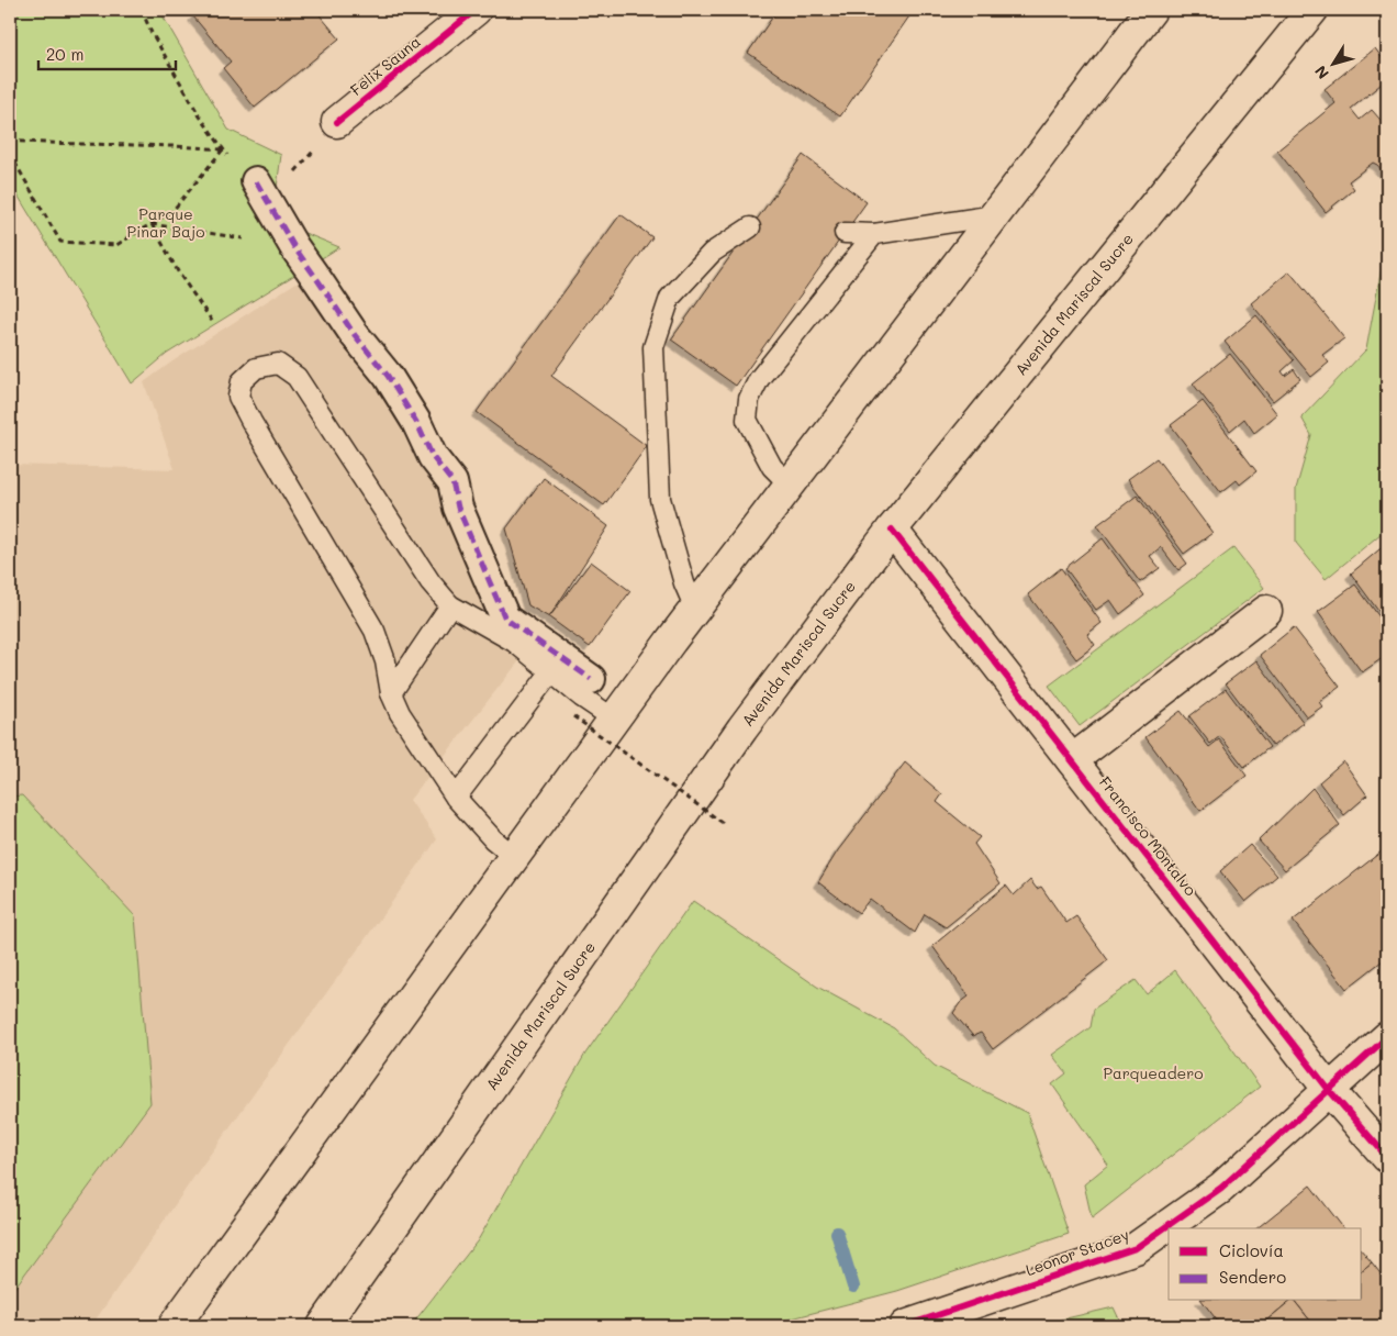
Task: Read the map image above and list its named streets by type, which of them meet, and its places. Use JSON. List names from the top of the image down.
{
  "streets": {
    "main road": [
      "Felix Sauna",
      "Avenida Mariscal Sucre",
      "Francisco Montalvo",
      "Leonor Stacey"
    ]
  },
  "crossings": [
    ["Avenida Mariscal Sucre", "Francisco Montalvo"],
    ["Francisco Montalvo", "Leonor Stacey"]
  ],
  "parks": ["Parque Pinar Bajo", "Parqueadero"],
  "legend": ["Ciclovía", "Sendero"],
  "scale_bar": "20 m",
  "north": "bottom left"
}
